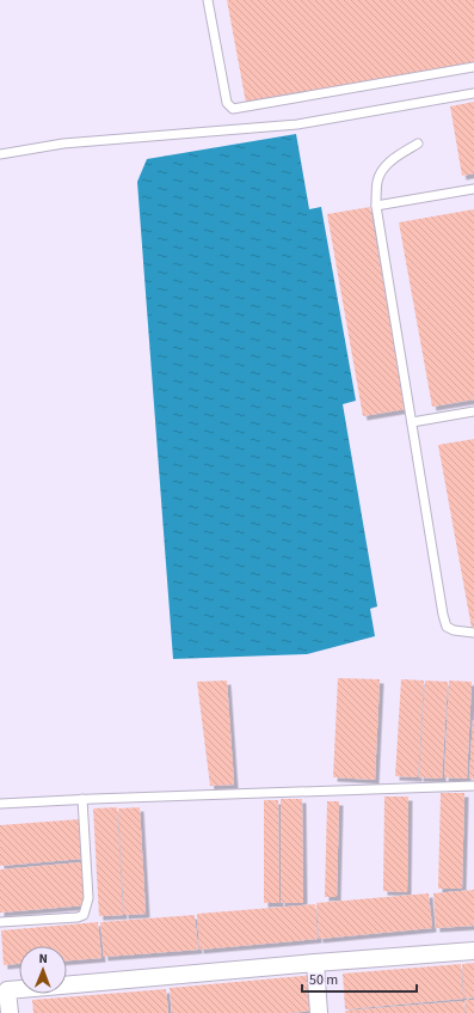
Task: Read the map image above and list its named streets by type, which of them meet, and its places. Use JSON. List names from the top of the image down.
{
  "scale_bar": "50 m",
  "north": "top"
}
